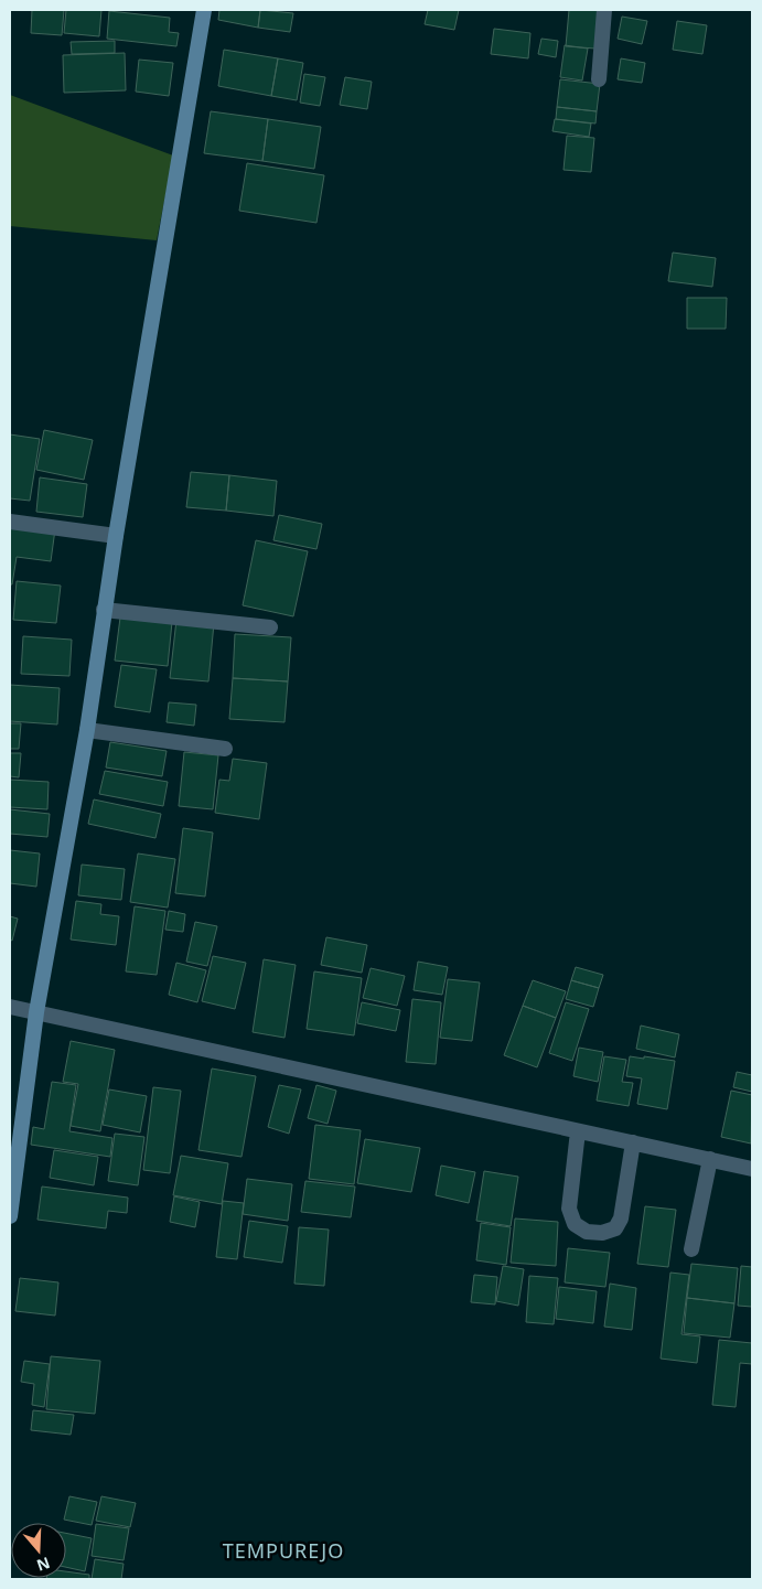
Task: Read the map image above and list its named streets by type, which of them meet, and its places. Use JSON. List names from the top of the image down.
{
  "districts": ["TEMPUREJO"],
  "north": "bottom"
}
